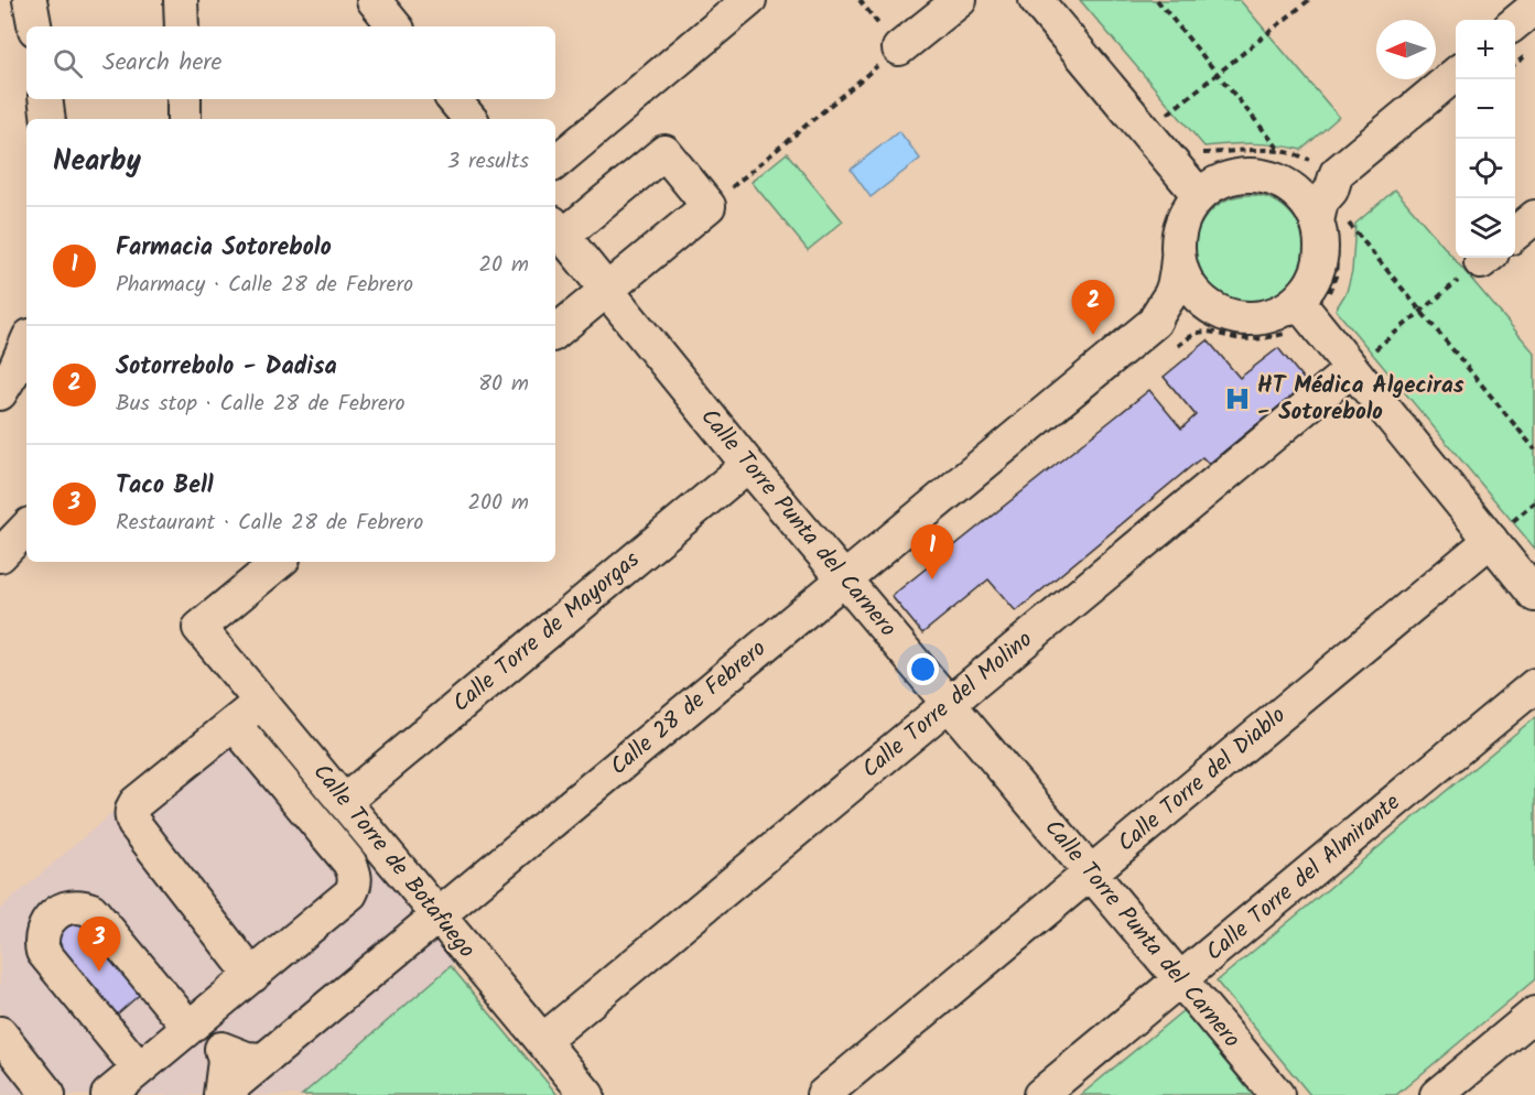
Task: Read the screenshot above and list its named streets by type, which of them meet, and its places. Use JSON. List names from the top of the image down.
{
  "streets": {
    "street": [
      "Calle Torre Punta del Carnero",
      "Calle Torre de Mayorgas",
      "Calle Torre del Molino",
      "Calle 28 de Febrero",
      "Calle Torre del Diablo",
      "Calle Torre de Botafuego",
      "Calle Torre del Almirante"
    ]
  },
  "crossings": [
    ["Calle Torre Punta del Carnero", "Calle Torre de Mayorgas"],
    ["Calle Torre Punta del Carnero", "Calle Torre del Molino"],
    ["Calle Torre Punta del Carnero", "Calle 28 de Febrero"],
    ["Calle Torre Punta del Carnero", "Calle Torre del Diablo"],
    ["Calle Torre Punta del Carnero", "Calle Torre del Almirante"],
    ["Calle Torre de Mayorgas", "Calle Torre de Botafuego"],
    ["Calle Torre del Molino", "Calle Torre de Botafuego"],
    ["Calle 28 de Febrero", "Calle Torre de Botafuego"]
  ],
  "places": {
    "hospital": ["HT Médica Algeciras - Sotorebolo"]
  },
  "north": "left",
  "page": {
    "map_buttons": ["+", "−"],
    "search": "Search here",
    "heading": ["Nearby", "3 results"],
    "list": [
      {
        "mark": "1",
        "name": "Farmacia Sotorebolo",
        "note": "Pharmacy · Calle 28 de Febrero",
        "value": "20 m"
      },
      {
        "mark": "2",
        "name": "Sotorrebolo - Dadisa",
        "note": "Bus stop · Calle 28 de Febrero",
        "value": "80 m"
      },
      {
        "mark": "3",
        "name": "Taco Bell",
        "note": "Restaurant · Calle 28 de Febrero",
        "value": "200 m"
      }
    ],
    "pins": ["2", "1", "3"]
  }
}
